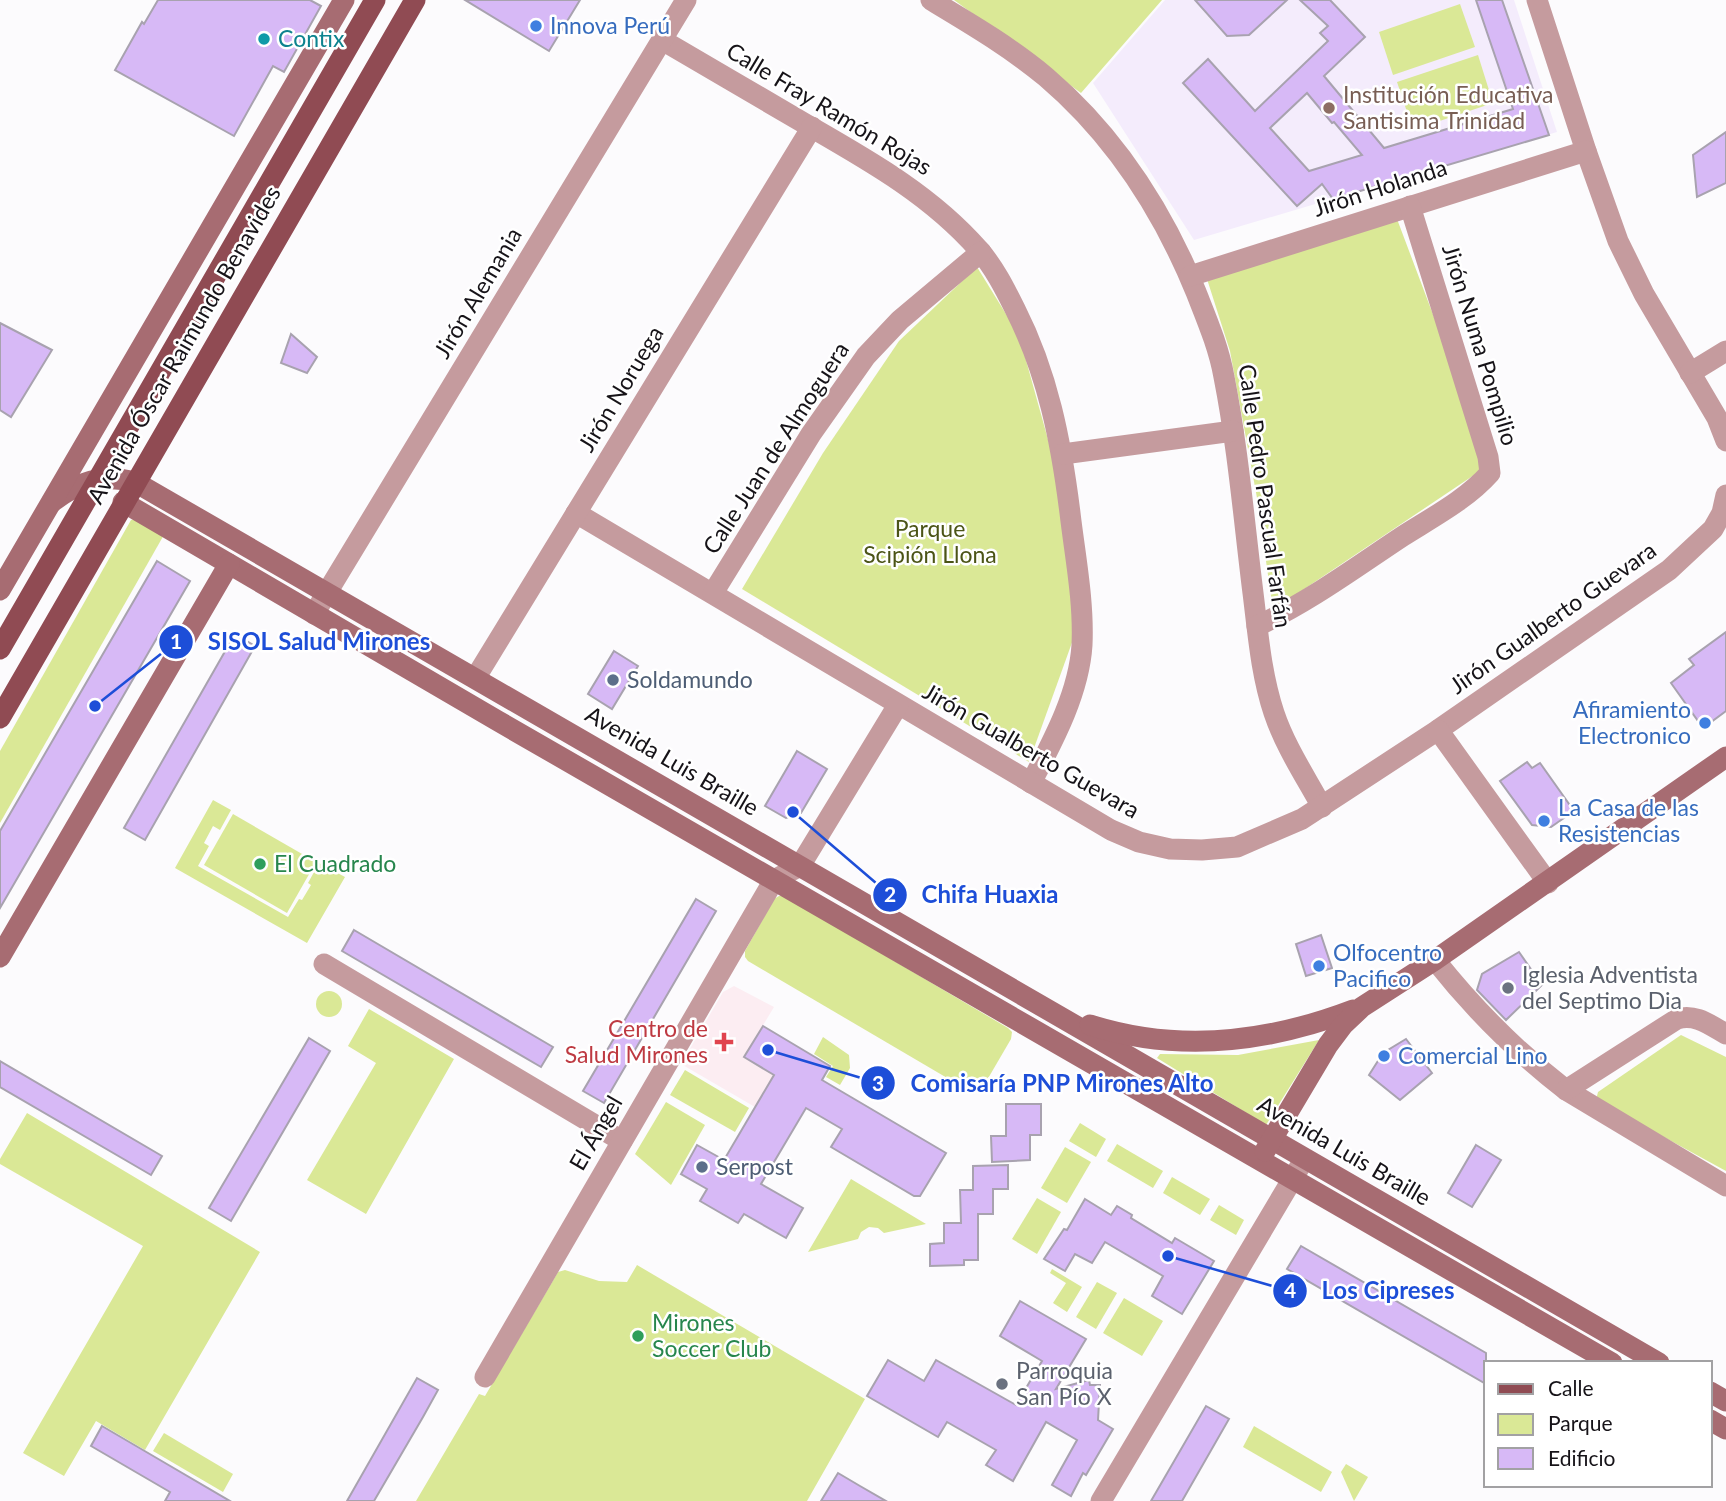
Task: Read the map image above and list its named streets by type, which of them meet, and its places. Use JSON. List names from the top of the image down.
{
  "streets": {
    "main road": ["Avenida Óscar Raimundo Benavides"],
    "street": [
      "Calle Fray Ramón Rojas",
      "Jirón Holanda",
      "Jirón Alemania",
      "Jirón Numa Pompilio",
      "Jirón Noruega",
      "Calle Juan de Almoguera",
      "Calle Pedro Pascual Farfán",
      "Jirón Gualberto Guevara",
      "Avenida Luis Braille",
      "El Ángel"
    ]
  },
  "crossings": [
    ["Calle Fray Ramón Rojas", "Jirón Alemania"],
    ["Calle Fray Ramón Rojas", "Jirón Noruega"],
    ["Calle Fray Ramón Rojas", "Calle Juan de Almoguera"],
    ["Calle Fray Ramón Rojas", "Jirón Gualberto Guevara"],
    ["Jirón Holanda", "Jirón Numa Pompilio"],
    ["Jirón Holanda", "Calle Pedro Pascual Farfán"],
    ["Jirón Alemania", "Avenida Luis Braille"],
    ["Avenida Óscar Raimundo Benavides", "Avenida Luis Braille"],
    ["Jirón Numa Pompilio", "Calle Pedro Pascual Farfán"],
    ["Jirón Noruega", "Jirón Gualberto Guevara"],
    ["Jirón Noruega", "Avenida Luis Braille"],
    ["Calle Juan de Almoguera", "Jirón Gualberto Guevara"],
    ["Calle Pedro Pascual Farfán", "Jirón Gualberto Guevara"],
    ["Avenida Luis Braille", "El Ángel"]
  ],
  "parks": ["Parque Scipión Llona"],
  "places": {
    "other": [
      "Innova Perú",
      "Contix",
      "Institución Educativa Santisima Trinidad",
      "Soldamundo",
      "SISOL Salud Mirones",
      "Afiramiento Electronico",
      "Chifa Huaxia",
      "La Casa de las Resistencias",
      "El Cuadrado",
      "Olfocentro Pacifico",
      "Iglesia Adventista del Septimo Dia",
      "Comisaría PNP Mirones Alto",
      "Comercial Lino",
      "Serpost",
      "Los Cipreses",
      "Mirones Soccer Club",
      "Parroquia San Pío X"
    ],
    "health": ["Centro de Salud Mirones"]
  },
  "legend": ["Calle", "Parque", "Edificio"]
}
